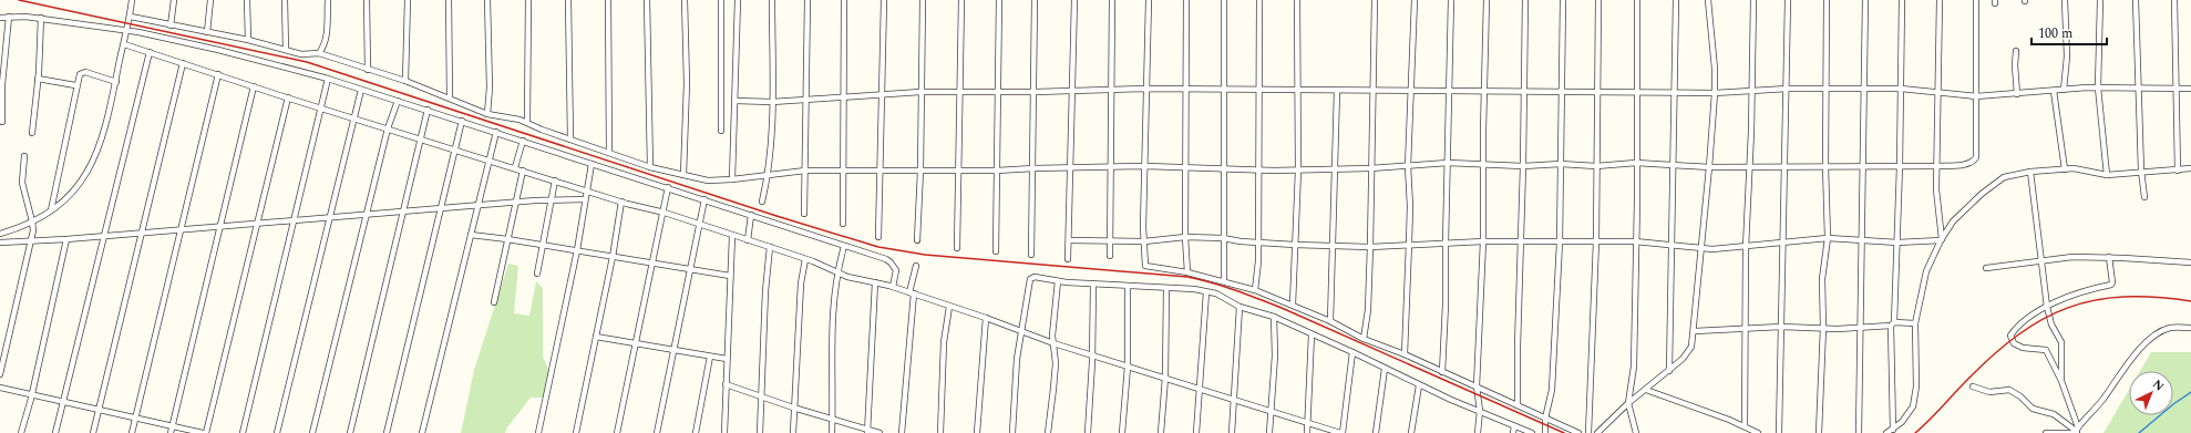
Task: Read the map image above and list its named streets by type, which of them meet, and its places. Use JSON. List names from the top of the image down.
{
  "scale_bar": "100 m",
  "north": "top right"
}
